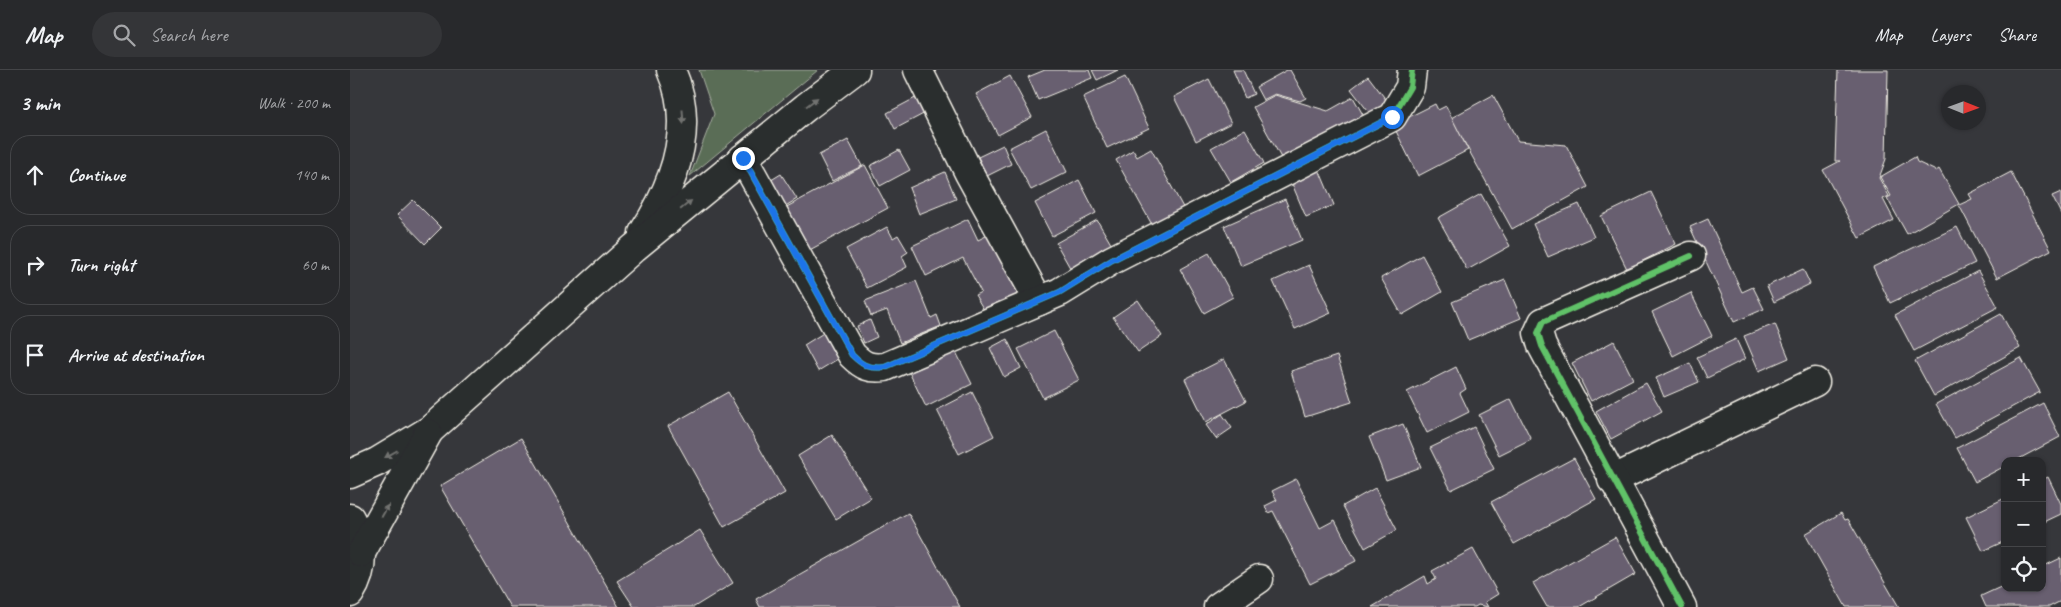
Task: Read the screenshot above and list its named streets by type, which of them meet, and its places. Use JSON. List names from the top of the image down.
{
  "north": "right",
  "page": {
    "header": "Map",
    "search": "Search here",
    "nav": ["Map", "Layers", "Share"],
    "heading": ["3 min", "Walk · 200 m"],
    "list": [
      ["Continue", "140 m"],
      ["Turn right", "60 m"],
      "Arrive at destination"
    ],
    "map_buttons": ["+", "−"]
  }
}
